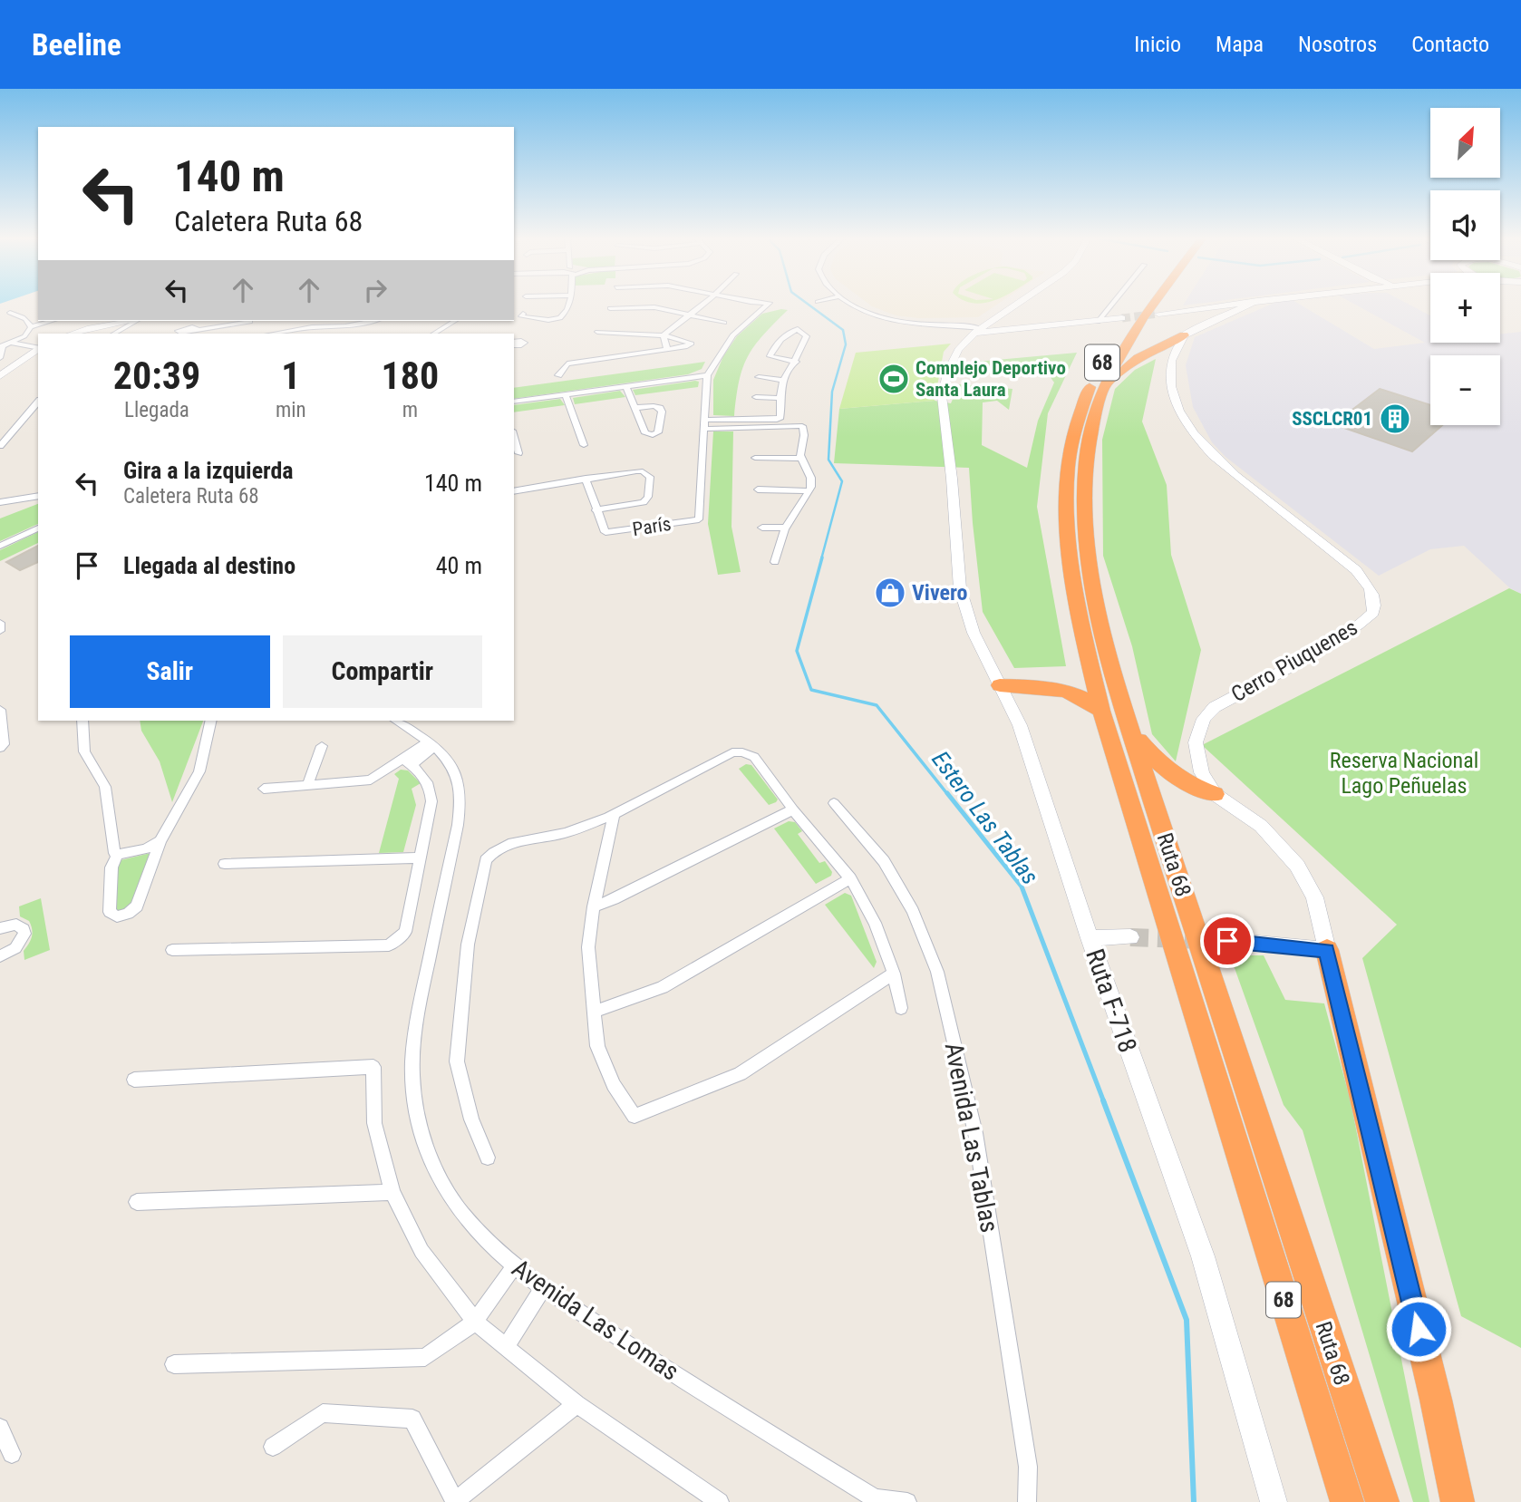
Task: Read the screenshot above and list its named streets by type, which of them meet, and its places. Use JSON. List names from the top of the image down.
{
  "streets": {
    "highway": ["68", "Ruta 68"],
    "street": [
      "París",
      "Cerro Piuquenes",
      "Ruta F-718",
      "Avenida Las Tablas",
      "Avenida Las Lomas"
    ]
  },
  "water": ["Estero Las Tablas"],
  "parks": ["Reserva Nacional Lago Peñuelas"],
  "places": {
    "sports": ["Complejo Deportivo Santa Laura"],
    "building": ["SSCLCR01"],
    "shop": ["Vivero"]
  },
  "north": "top right",
  "page": {
    "header": "Beeline",
    "nav": [
      "Inicio",
      "Mapa",
      "Nosotros",
      "Contacto"
    ],
    "map_buttons": ["+", "−"],
    "turn": ["140 m", "Caletera Ruta 68"],
    "eta": [
      "20:39",
      "Llegada",
      "1",
      "min",
      "180",
      "m"
    ],
    "list": [
      {
        "name": "Gira a la izquierda",
        "note": "Caletera Ruta 68",
        "value": "140 m"
      },
      {
        "name": "Llegada al destino",
        "value": "40 m"
      }
    ],
    "buttons": ["Salir", "Compartir"]
  }
}
